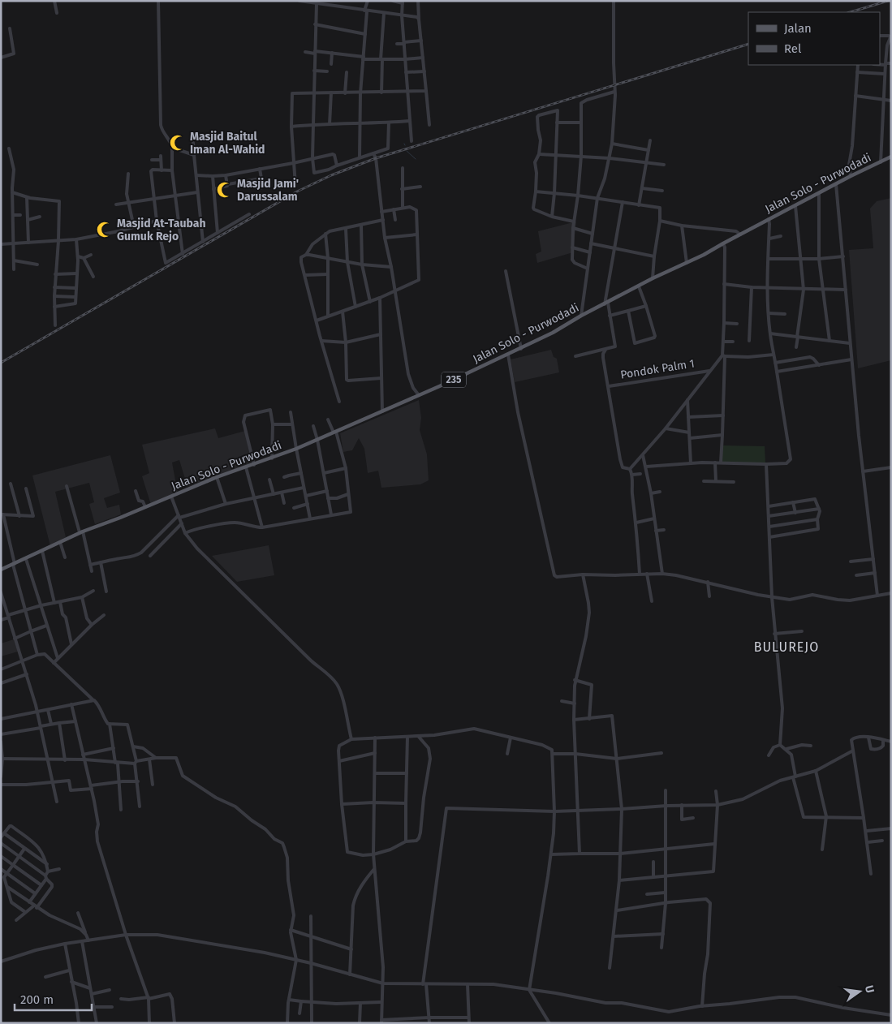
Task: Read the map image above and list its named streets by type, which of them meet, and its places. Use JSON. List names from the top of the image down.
{
  "streets": {
    "main road": ["Jalan Solo - Purwodadi", "235"],
    "street": ["Pondok Palm 1"]
  },
  "districts": ["BULUREJO"],
  "places": {
    "mosque": ["Masjid Baitul Iman Al-Wahid", "Masjid Jami' Darussalam", "Masjid At-Taubah Gumuk Rejo"]
  },
  "legend": ["Jalan", "Rel"],
  "scale_bar": "200 m",
  "north": "right"
}
